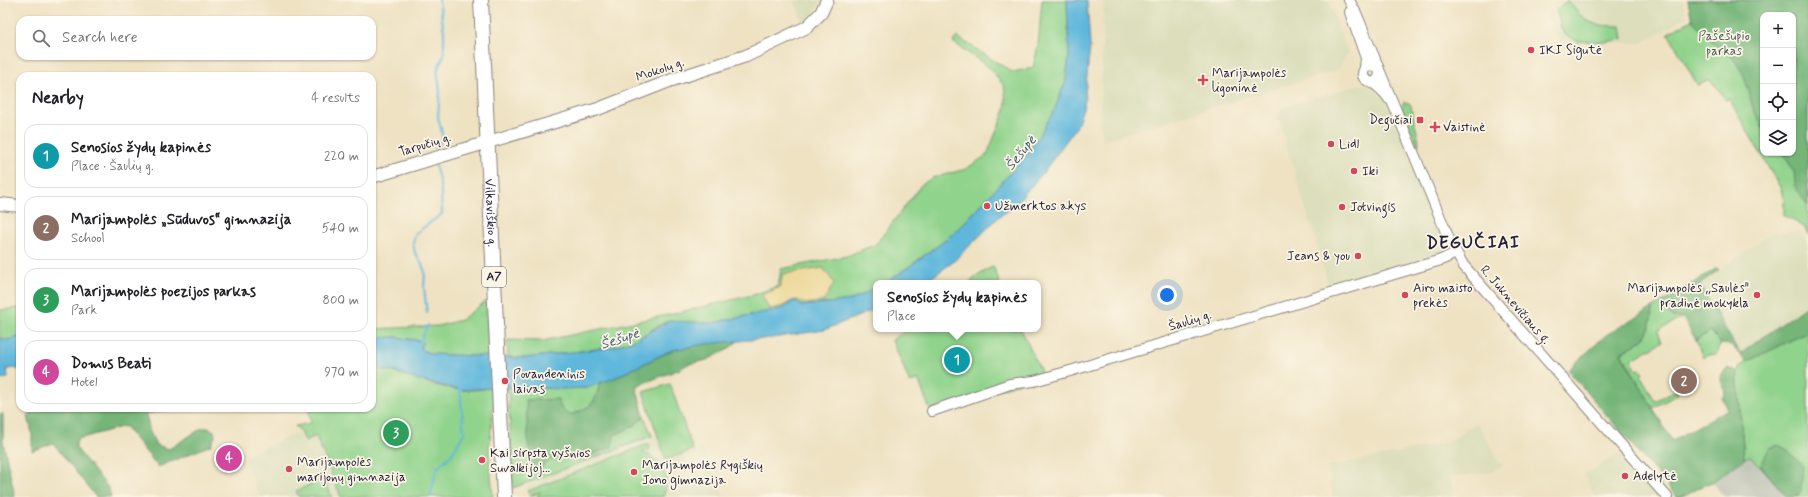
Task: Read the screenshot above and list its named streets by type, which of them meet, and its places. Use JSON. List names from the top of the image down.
{
  "streets": {
    "highway": ["Vilkaviškio g.", "A7"],
    "main road": ["Mokolų g.", "Tarpučių g."],
    "street": ["R. Juknevičiaus g.", "Šaulių g."]
  },
  "crossings": [
    ["Mokolų g.", "Tarpučių g."],
    ["Mokolų g.", "Vilkaviškio g."],
    ["Tarpučių g.", "Vilkaviškio g."],
    ["R. Juknevičiaus g.", "Šaulių g."]
  ],
  "districts": ["DEGUČIAI"],
  "water": ["Šešupė"],
  "parks": ["Pašešupio parkas"],
  "places": {
    "other": [
      "IKI Sigutė",
      "Lidl",
      "Iki",
      "Užmerktos akys",
      "Jotvingis",
      "Jeans & you",
      "Airo maisto prekės",
      "Marijampolės ,,Saulės\" pradinė mokykla",
      "Povandeninis laivas",
      "Kai sirpsta vyšnios Suvalkijoj...",
      "Marijampolės marijonų gimnazija",
      "Marijampolės Rygiškių Jono gimnazija",
      "Adelytė"
    ],
    "health": ["Marijampolės ligoninė", "Vaistinė"],
    "transit": ["Degučiai"]
  },
  "page": {
    "map_buttons": ["+", "−"],
    "search": "Search here",
    "heading": ["Nearby", "4 results"],
    "list": [
      {
        "mark": "1",
        "name": "Senosios žydų kapinės",
        "note": "Place · Šaulių g.",
        "value": "220 m"
      },
      {
        "mark": "2",
        "name": "Marijampolės „Sūduvos“ gimnazija",
        "note": "School",
        "value": "540 m"
      },
      {
        "mark": "3",
        "name": "Marijampolės poezijos parkas",
        "note": "Park",
        "value": "800 m"
      },
      {
        "mark": "4",
        "name": "Domus Beati",
        "note": "Hotel",
        "value": "970 m"
      }
    ],
    "popup": ["Senosios žydų kapinės", "Place"],
    "pins": [
      "1",
      "2",
      "3",
      "4"
    ]
  }
}
